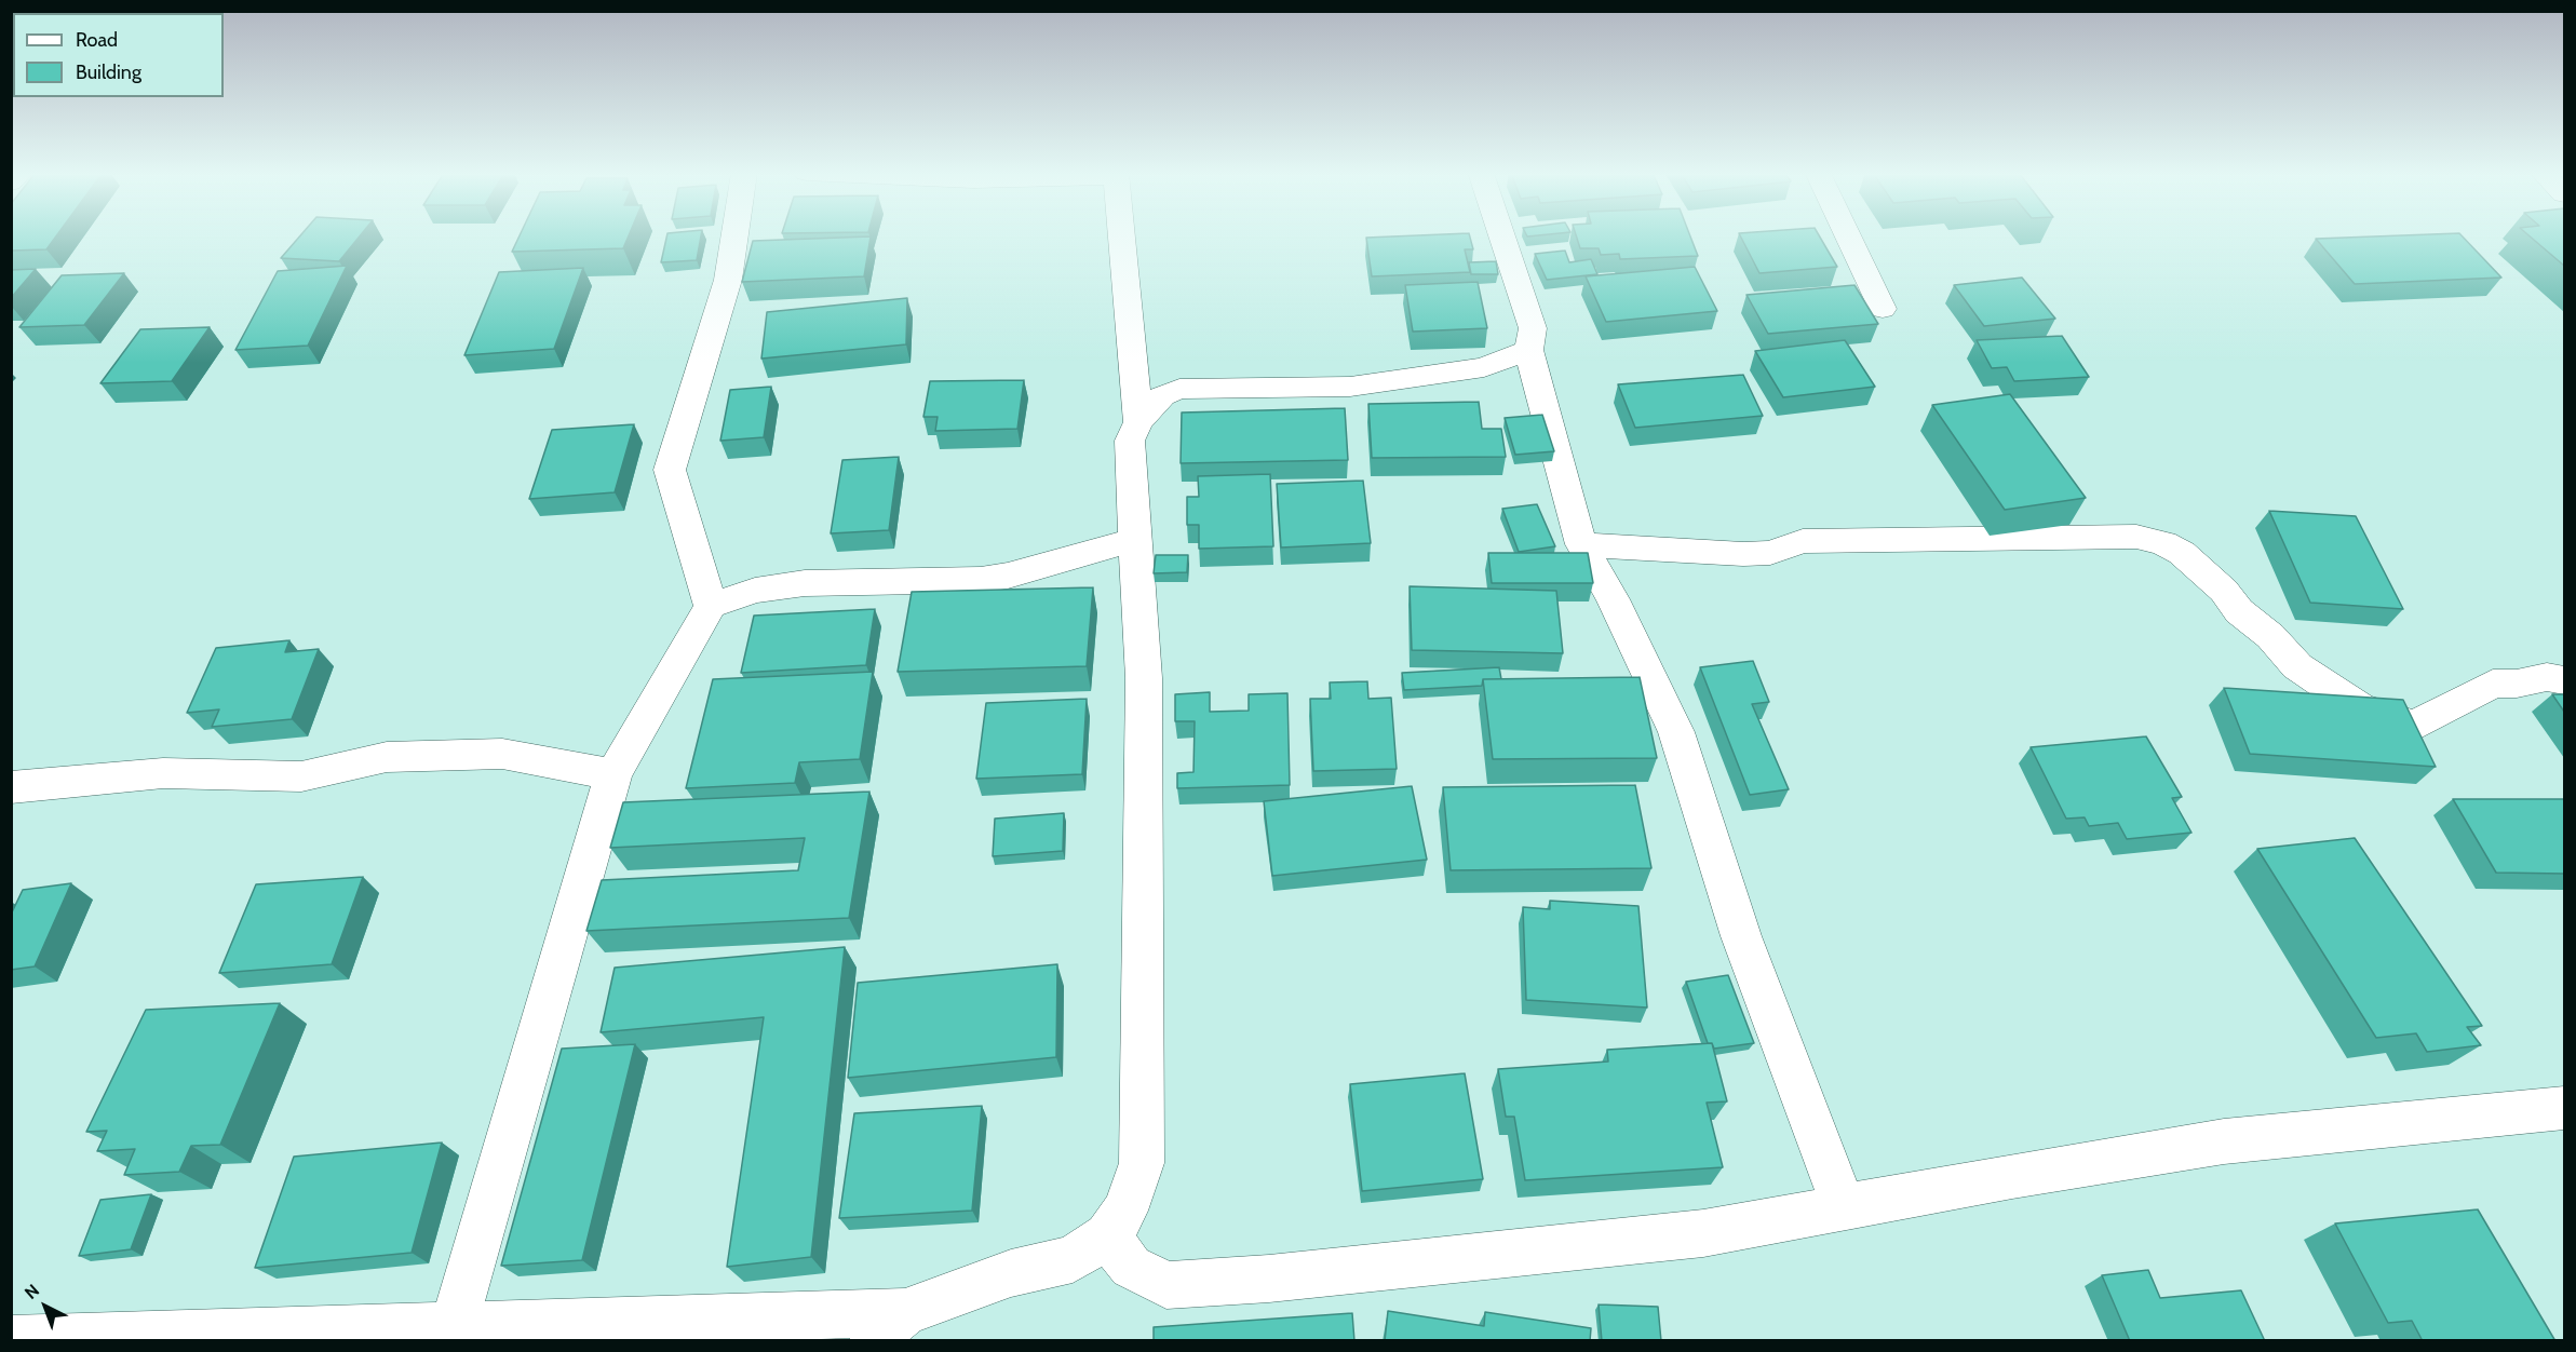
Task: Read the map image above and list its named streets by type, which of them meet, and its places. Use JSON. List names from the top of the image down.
{
  "legend": ["Road", "Building"],
  "north": "top left"
}
